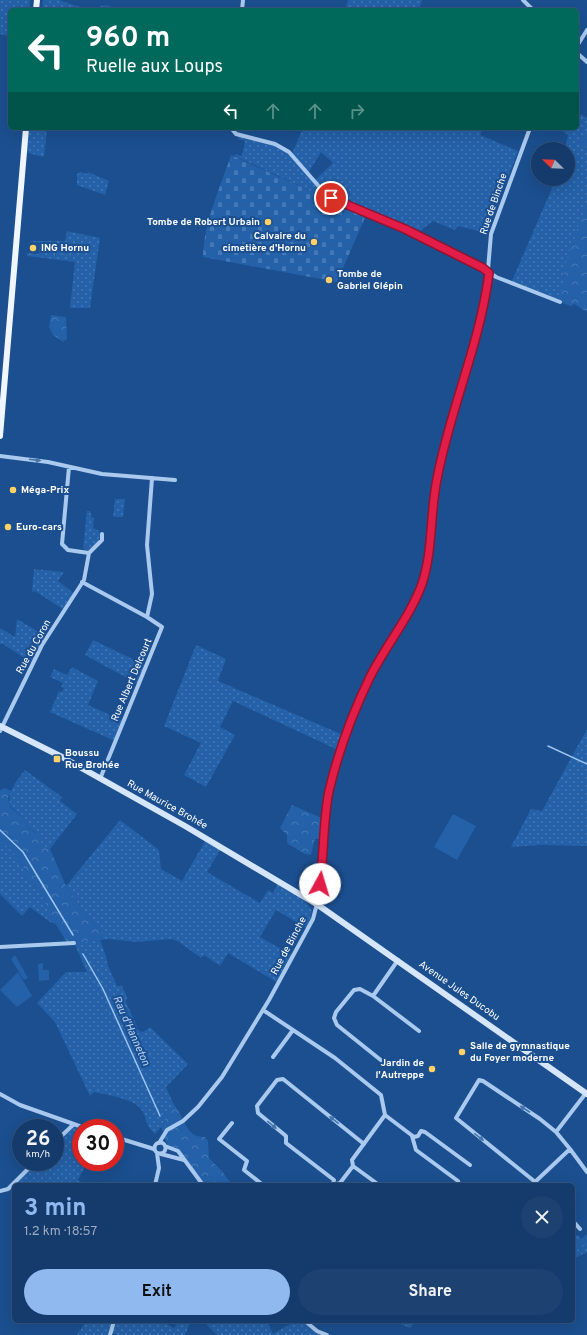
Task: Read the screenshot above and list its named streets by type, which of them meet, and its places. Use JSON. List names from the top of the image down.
{
  "streets": {
    "street": [
      "Rue de Binche",
      "Rue du Coron",
      "Rue Albert Delcourt",
      "Rue Maurice Brohée",
      "Avenue Jules Ducobu"
    ]
  },
  "crossings": [
    ["Rue de Binche", "Rue Maurice Brohée"],
    ["Rue de Binche", "Avenue Jules Ducobu"],
    ["Rue du Coron", "Rue Albert Delcourt"],
    ["Rue du Coron", "Rue Maurice Brohée"],
    ["Rue Albert Delcourt", "Rue Maurice Brohée"],
    ["Rue Maurice Brohée", "Avenue Jules Ducobu"]
  ],
  "water": ["Rau d'Hanneton"],
  "places": {
    "other": [
      "Tombe de Robert Urbain",
      "Calvaire du cimetière d'Hornu",
      "ING Hornu",
      "Tombe de Gabriel Glépin",
      "Méga-Prix",
      "Euro-cars",
      "Salle de gymnastique du Foyer moderne",
      "Jardin de l'Autreppe"
    ],
    "transit": ["Boussu Rue Brohée"]
  },
  "north": "top left",
  "page": {
    "turn": ["960 m", "Ruelle aux Loups"],
    "speed": "26 km/h",
    "limit": "30",
    "heading": ["3 min", "1.2 km · 18:57"],
    "buttons": ["Exit", "Share"]
  }
}
